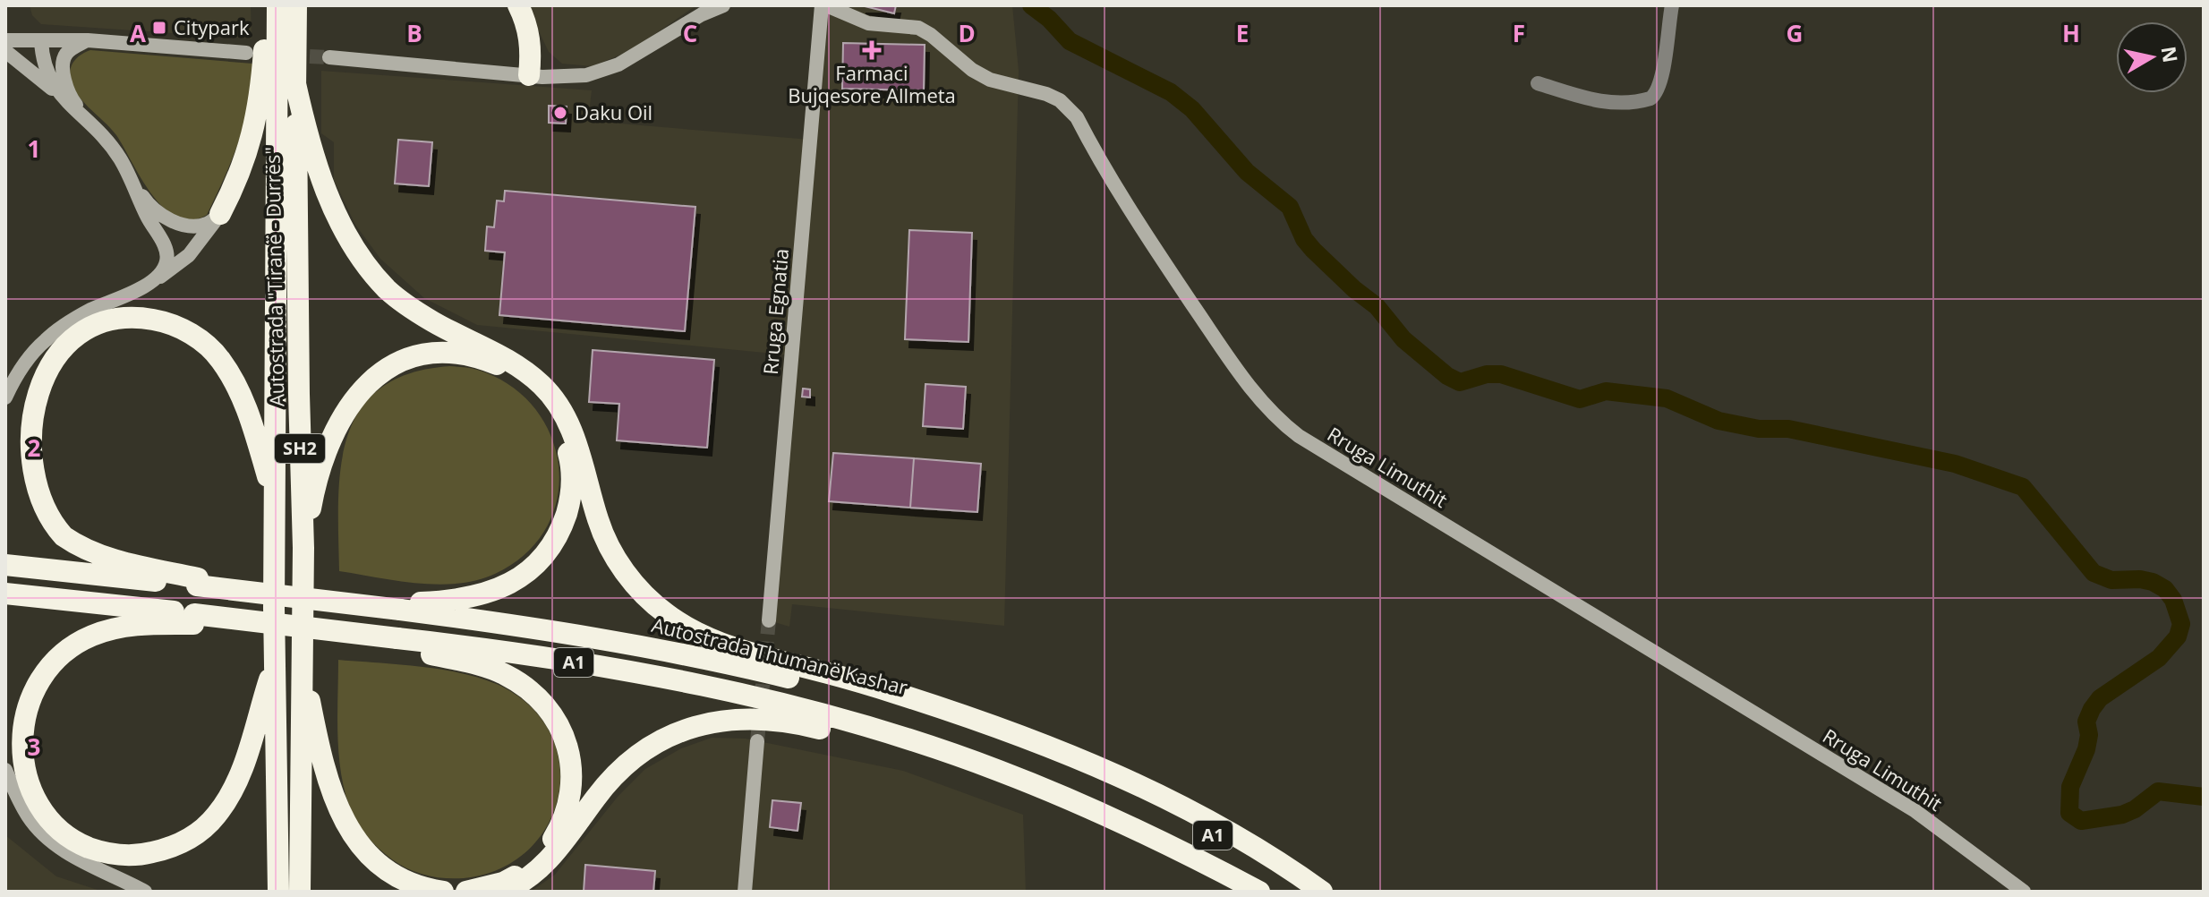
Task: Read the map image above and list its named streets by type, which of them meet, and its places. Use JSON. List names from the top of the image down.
{
  "streets": {
    "highway": [
      "Autostrada \"Tiranë - Durrës\"",
      "SH2",
      "Autostrada Thumanë Kashar",
      "A1"
    ],
    "main road": ["Rruga Egnatia", "Rruga Limuthit"]
  },
  "crossings": [
    ["Rruga Egnatia", "Rruga Limuthit"]
  ],
  "places": {
    "transit": ["Citypark"],
    "health": ["Farmaci Bujqesore Allmeta"],
    "other": ["Daku Oil"]
  },
  "north": "right",
  "grid": {
    "columns": [
      "A",
      "B",
      "C",
      "D",
      "E",
      "F",
      "G",
      "H"
    ],
    "rows": ["1", "2", "3"]
  }
}
